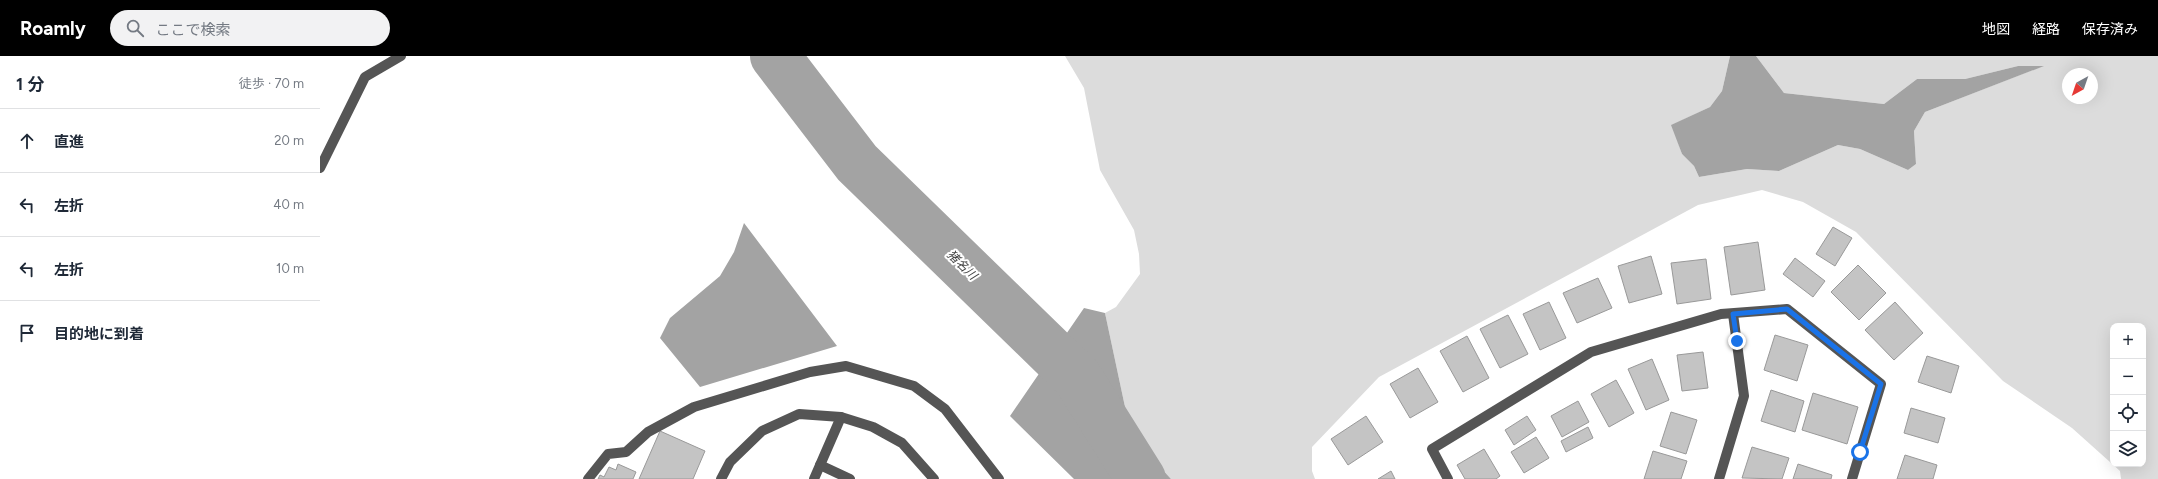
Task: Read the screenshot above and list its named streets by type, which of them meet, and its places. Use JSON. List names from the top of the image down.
{
  "water": ["猪名川"],
  "north": "bottom left",
  "page": {
    "header": "Roamly",
    "search": "ここで検索",
    "nav": ["地図", "経路", "保存済み"],
    "heading": ["1 分", "徒歩 · 70 m"],
    "list": [
      ["直進", "20 m"],
      ["左折", "40 m"],
      ["左折", "10 m"],
      "目的地に到着"
    ],
    "map_buttons": ["+", "−"]
  }
}
